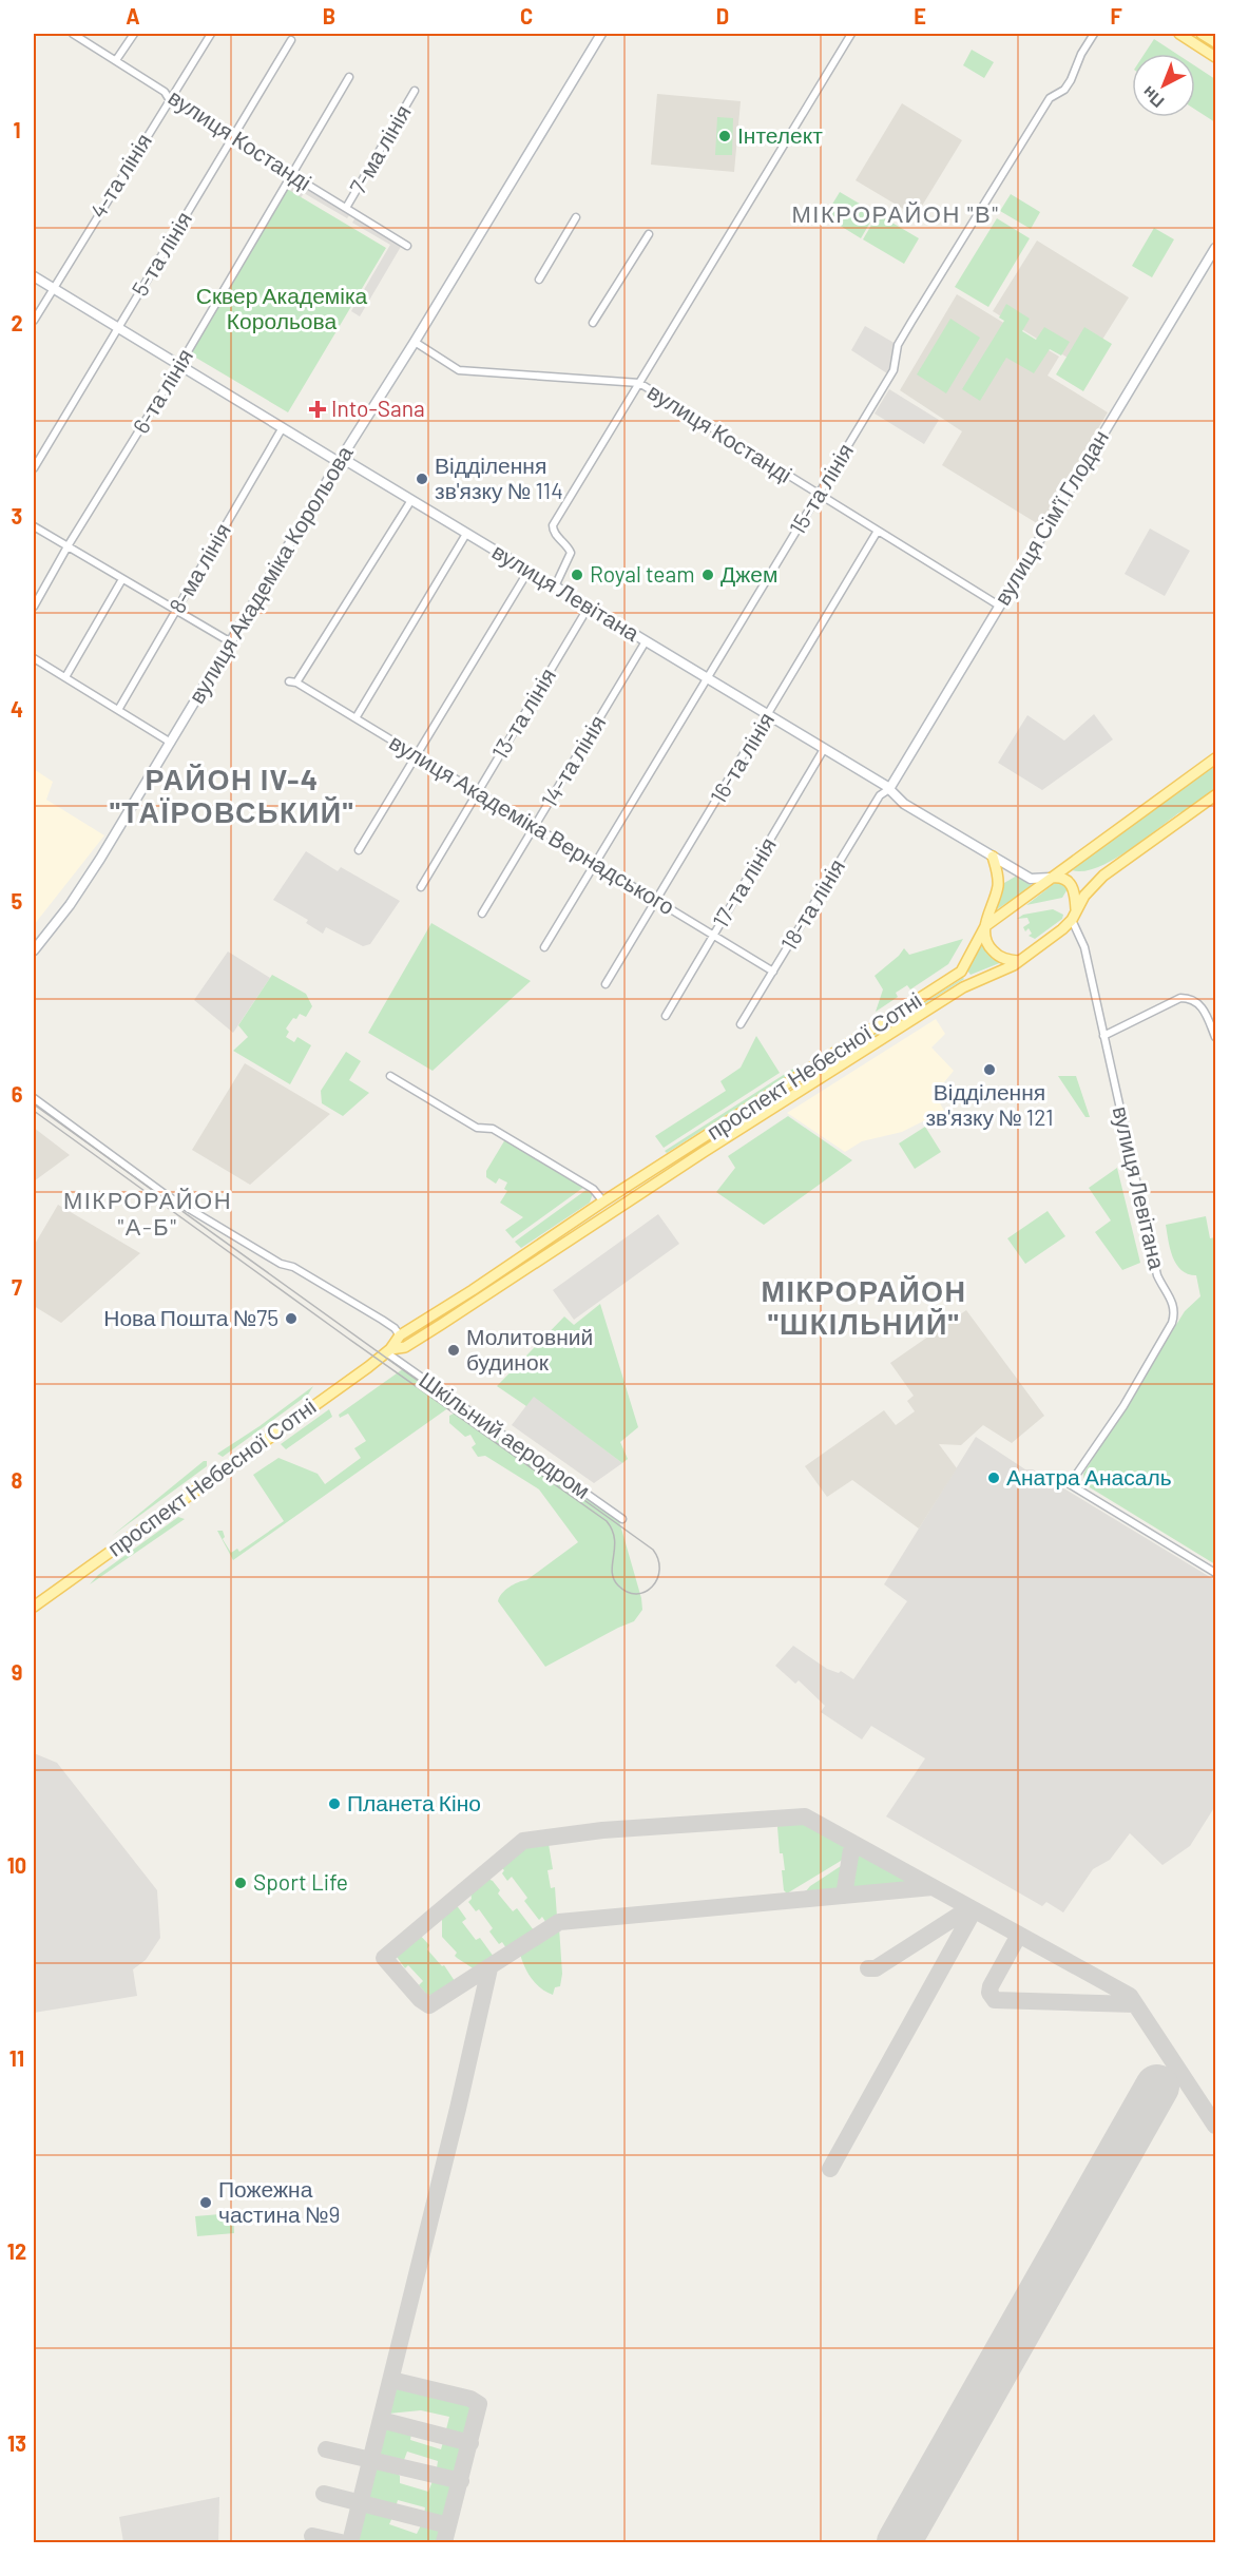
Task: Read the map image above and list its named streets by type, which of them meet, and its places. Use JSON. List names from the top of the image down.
{
  "streets": {
    "main road": [
      "вулиця Сім'ї Глодан",
      "вулиця Академіка Корольова",
      "вулиця Левітана",
      "проспект Небесної Сотні"
    ],
    "street": [
      "вулиця Костанді",
      "7-ма лінія",
      "4-та лінія",
      "5-та лінія",
      "6-та лінія",
      "15-та лінія",
      "8-ма лінія",
      "13-та лінія",
      "16-та лінія",
      "14-та лінія",
      "вулиця Академіка Вернадського",
      "17-та лінія",
      "18-та лінія",
      "Шкільний аеродром"
    ]
  },
  "crossings": [
    ["вулиця Костанді", "7-ма лінія"],
    ["вулиця Костанді", "4-та лінія"],
    ["вулиця Костанді", "5-та лінія"],
    ["вулиця Костанді", "6-та лінія"],
    ["вулиця Костанді", "15-та лінія"],
    ["вулиця Костанді", "вулиця Сім'ї Глодан"],
    ["вулиця Костанді", "вулиця Академіка Корольова"],
    ["вулиця Костанді", "16-та лінія"],
    ["4-та лінія", "вулиця Левітана"],
    ["5-та лінія", "вулиця Левітана"],
    ["6-та лінія", "вулиця Левітана"],
    ["15-та лінія", "вулиця Левітана"],
    ["15-та лінія", "вулиця Академіка Вернадського"],
    ["вулиця Сім'ї Глодан", "вулиця Левітана"],
    ["вулиця Сім'ї Глодан", "18-та лінія"],
    ["8-ма лінія", "вулиця Левітана"],
    ["вулиця Академіка Корольова", "вулиця Левітана"],
    ["вулиця Левітана", "13-та лінія"],
    ["вулиця Левітана", "16-та лінія"],
    ["вулиця Левітана", "14-та лінія"],
    ["вулиця Левітана", "вулиця Академіка Вернадського"],
    ["вулиця Левітана", "17-та лінія"],
    ["вулиця Левітана", "18-та лінія"],
    ["вулиця Левітана", "проспект Небесної Сотні"],
    ["13-та лінія", "вулиця Академіка Вернадського"],
    ["16-та лінія", "вулиця Академіка Вернадського"],
    ["14-та лінія", "вулиця Академіка Вернадського"],
    ["вулиця Академіка Вернадського", "17-та лінія"],
    ["вулиця Академіка Вернадського", "18-та лінія"],
    ["проспект Небесної Сотні", "Шкільний аеродром"]
  ],
  "districts": [
    "МІКРОРАЙОН \"В\"",
    "РАЙОН IV-4 \"ТАЇРОВСЬКИЙ\"",
    "МІКРОРАЙОН \"А-Б\"",
    "МІКРОРАЙОН \"ШКІЛЬНИЙ\""
  ],
  "parks": ["Сквер Академіка Корольова"],
  "places": {
    "other": [
      "Інтелект",
      "Відділення зв'язку № 114",
      "Royal team",
      "Джем",
      "Відділення зв'язку № 121",
      "Нова Пошта №75",
      "Молитовний будинок",
      "Анатра Анасаль",
      "Планета Кіно",
      "Sport Life",
      "Пожежна частина №9"
    ],
    "health": ["Into-Sana"]
  },
  "north": "bottom left",
  "grid": {
    "columns": [
      "A",
      "B",
      "C",
      "D",
      "E",
      "F"
    ],
    "rows": [
      "1",
      "2",
      "3",
      "4",
      "5",
      "6",
      "7",
      "8",
      "9",
      "10",
      "11",
      "12",
      "13"
    ]
  }
}
